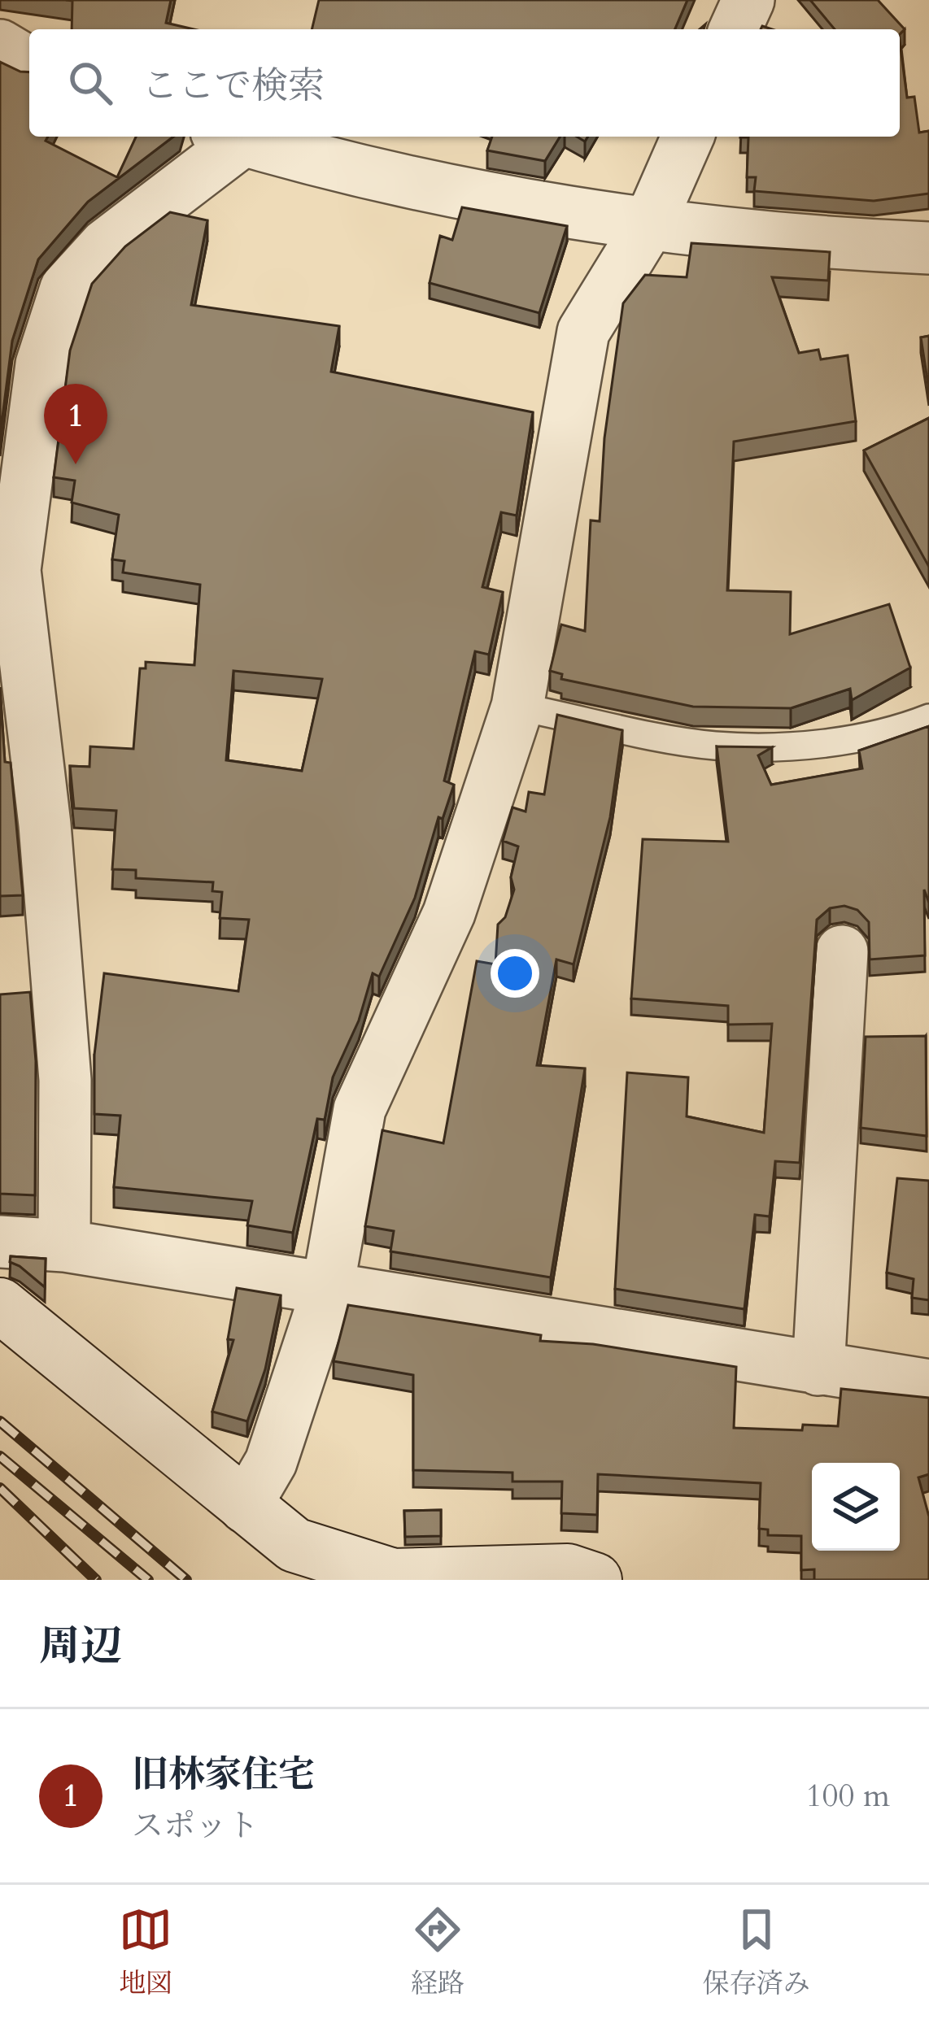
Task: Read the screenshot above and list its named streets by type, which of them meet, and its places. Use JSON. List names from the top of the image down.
{
  "page": {
    "search": "ここで検索",
    "pins": "1",
    "heading": "周辺",
    "list": [
      {
        "mark": "1",
        "name": "旧林家住宅",
        "note": "スポット",
        "value": "100 m"
      }
    ],
    "nav": ["地図", "経路", "保存済み"]
  }
}
